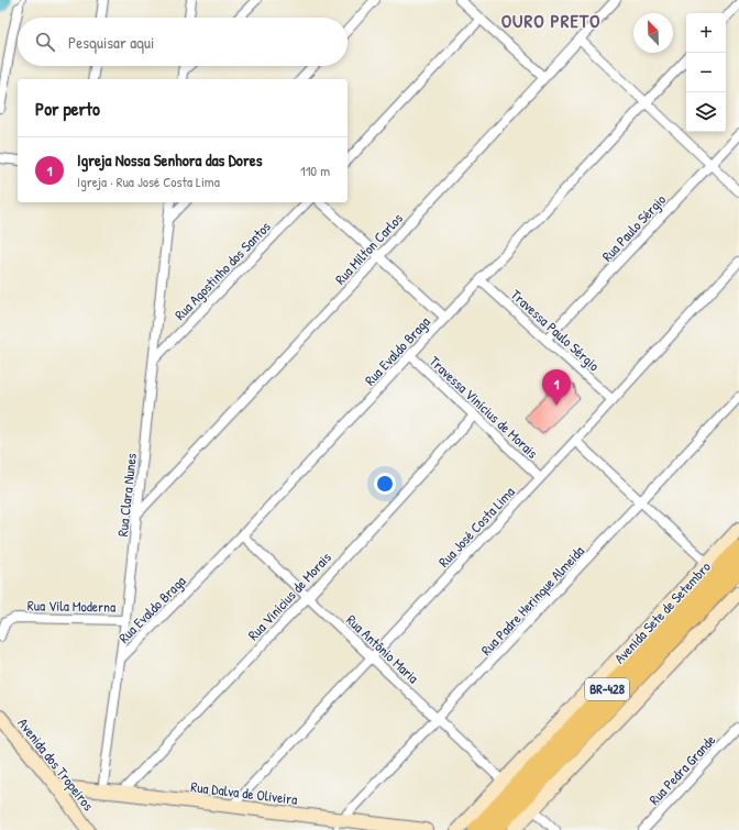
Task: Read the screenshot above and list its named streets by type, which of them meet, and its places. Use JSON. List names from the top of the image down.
{
  "streets": {
    "highway": ["Avenida Sete de Setembro", "BR-428"],
    "main road": ["Avenida dos Tropeiros", "Rua Dalva de Oliveira"],
    "street": [
      "Rua Paulo Sérgio",
      "Rua Milton Carlos",
      "Rua Agostinho dos Santos",
      "Travessa Paulo Sérgio",
      "Rua Evaldo Braga",
      "Travessa Vinícius de Morais",
      "Rua Clara Nunes",
      "Rua José Costa Lima",
      "Rua Vinícius de Morais",
      "Rua Padre Herinque Almeida",
      "Rua Vila Moderna",
      "Rua Antônio Maria",
      "Rua Pedra Grande"
    ]
  },
  "crossings": [
    ["Rua Paulo Sérgio", "Travessa Paulo Sérgio"],
    ["Rua Milton Carlos", "Rua Clara Nunes"],
    ["Rua Agostinho dos Santos", "Rua Clara Nunes"],
    ["Travessa Paulo Sérgio", "Rua Evaldo Braga"],
    ["Travessa Paulo Sérgio", "Rua José Costa Lima"],
    ["Rua Evaldo Braga", "Travessa Vinícius de Morais"],
    ["Rua Evaldo Braga", "Rua Clara Nunes"],
    ["Rua Evaldo Braga", "Rua Antônio Maria"],
    ["Travessa Vinícius de Morais", "Rua José Costa Lima"],
    ["Travessa Vinícius de Morais", "Rua Vinícius de Morais"],
    ["Rua Clara Nunes", "Rua Vila Moderna"],
    ["Rua Clara Nunes", "Rua Dalva de Oliveira"],
    ["Rua José Costa Lima", "Rua Antônio Maria"],
    ["Rua José Costa Lima", "Rua Dalva de Oliveira"],
    ["Rua Vinícius de Morais", "Rua Antônio Maria"],
    ["Rua Vinícius de Morais", "Rua Dalva de Oliveira"],
    ["Rua Padre Herinque Almeida", "Rua Antônio Maria"],
    ["Rua Padre Herinque Almeida", "Rua Dalva de Oliveira"],
    ["Avenida Sete de Setembro", "Rua Antônio Maria"],
    ["Avenida dos Tropeiros", "Rua Dalva de Oliveira"]
  ],
  "districts": ["OURO PRETO"],
  "north": "top left",
  "page": {
    "map_buttons": ["+", "−"],
    "search": "Pesquisar aqui",
    "heading": "Por perto",
    "list": [
      {
        "mark": "1",
        "name": "Igreja Nossa Senhora das Dores",
        "note": "Igreja · Rua José Costa Lima",
        "value": "110 m"
      }
    ],
    "pins": "1"
  }
}
